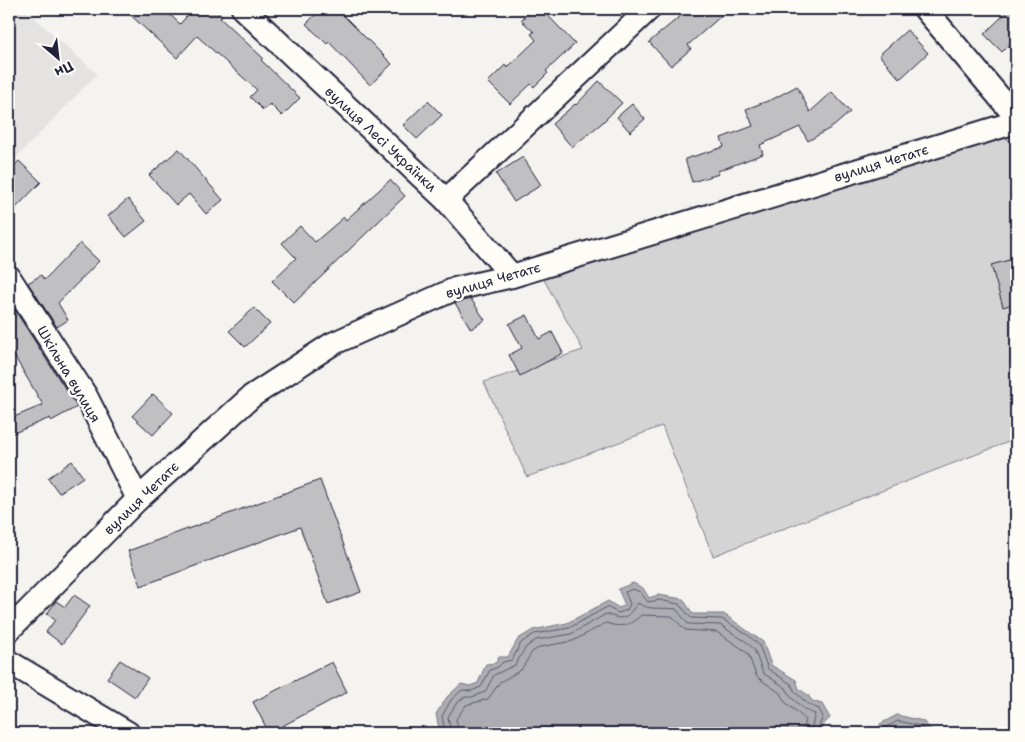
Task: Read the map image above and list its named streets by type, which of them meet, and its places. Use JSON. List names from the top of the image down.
{
  "streets": {
    "street": ["вулиця Лесі Українки", "вулиця Четатє", "Шкільна вулиця"]
  },
  "crossings": [
    ["вулиця Лесі Українки", "вулиця Четатє"],
    ["вулиця Четатє", "Шкільна вулиця"]
  ],
  "north": "bottom right"
}
